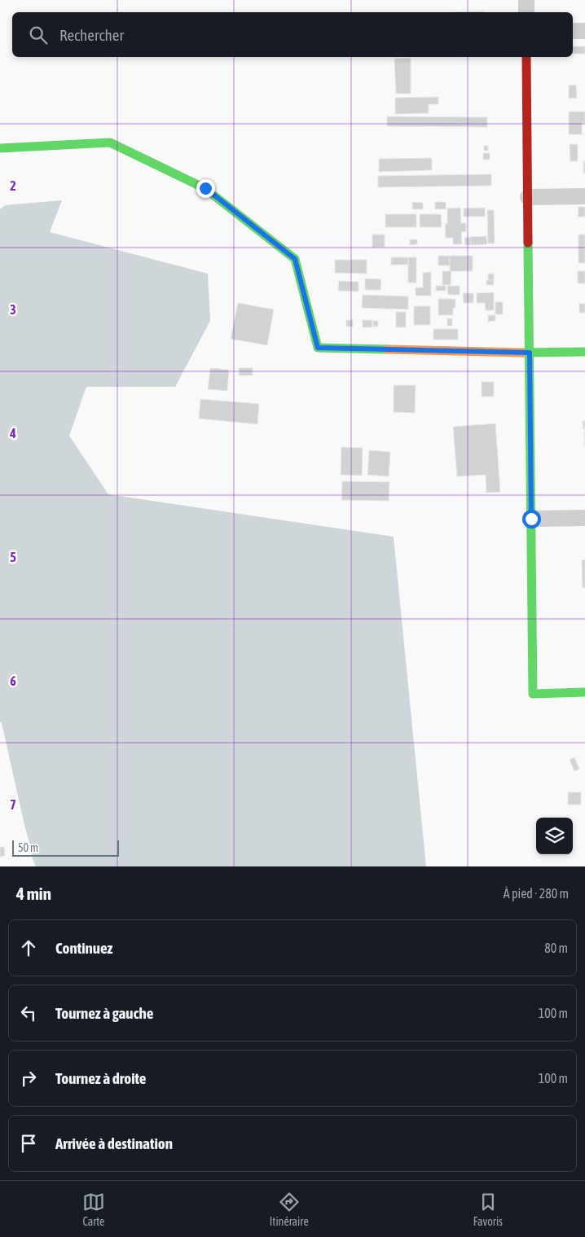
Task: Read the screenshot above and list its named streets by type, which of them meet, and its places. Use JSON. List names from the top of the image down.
{
  "scale_bar": "50 m",
  "page": {
    "search": "Rechercher",
    "scale": "50 m",
    "heading": ["4 min", "À pied · 280 m"],
    "list": [
      ["Continuez", "80 m"],
      ["Tournez à gauche", "100 m"],
      ["Tournez à droite", "100 m"],
      "Arrivée à destination"
    ],
    "nav": ["Carte", "Itinéraire", "Favoris"]
  },
  "grid": {
    "rows": [
      "2",
      "3",
      "4",
      "5",
      "6",
      "7"
    ]
  }
}
